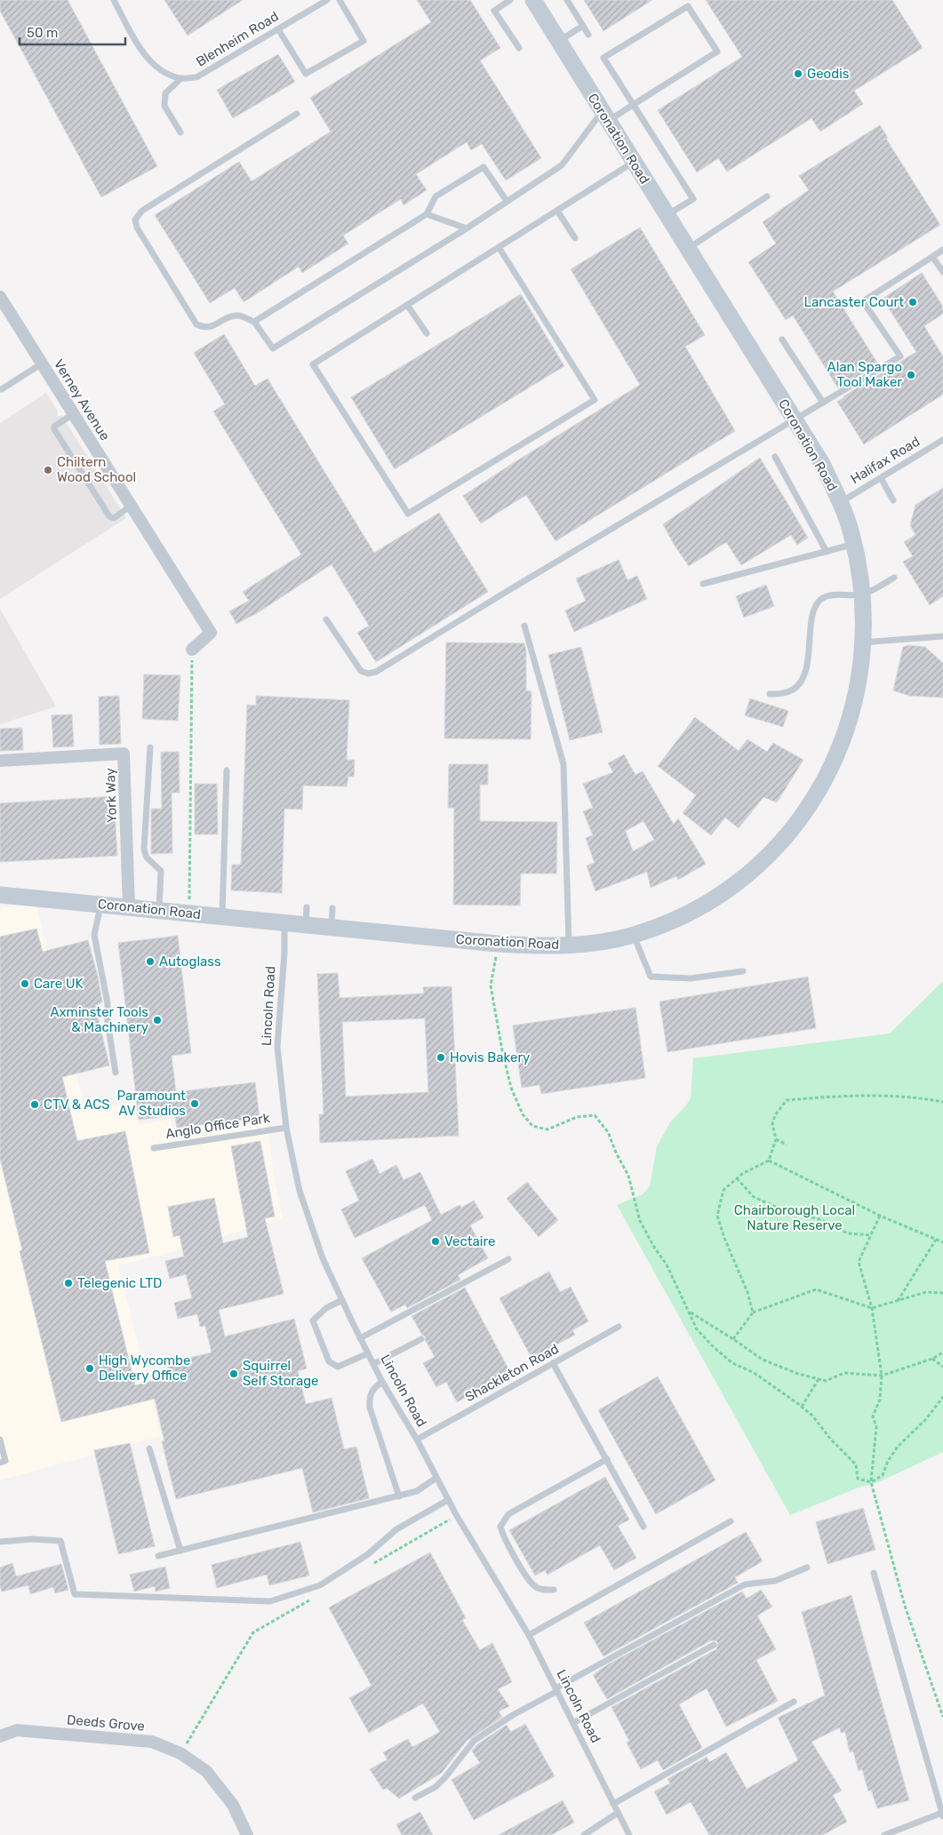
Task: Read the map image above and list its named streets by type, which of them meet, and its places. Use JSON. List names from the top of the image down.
{
  "streets": {
    "street": [
      "Coronation Road",
      "Verney Avenue",
      "York Way",
      "Deeds Grove"
    ],
    "lane": [
      "Blenheim Road",
      "Halifax Road",
      "Lincoln Road",
      "Anglo Office Park",
      "Shackleton Road"
    ]
  },
  "crossings": [
    ["Coronation Road", "Halifax Road"],
    ["Coronation Road", "York Way"],
    ["Coronation Road", "Lincoln Road"],
    ["Lincoln Road", "Anglo Office Park"],
    ["Lincoln Road", "Shackleton Road"]
  ],
  "parks": ["Chairborough Local Nature Reserve"],
  "places": [
    "Geodis",
    "Lancaster Court",
    "Alan Spargo Tool Maker",
    "Chiltern Wood School",
    "Autoglass",
    "Care UK",
    "Axminster Tools & Machinery",
    "Hovis Bakery",
    "Paramount AV Studios",
    "CTV & ACS",
    "Vectaire",
    "Telegenic LTD",
    "High Wycombe Delivery Office",
    "Squirrel Self Storage"
  ],
  "scale_bar": "50 m"
}
